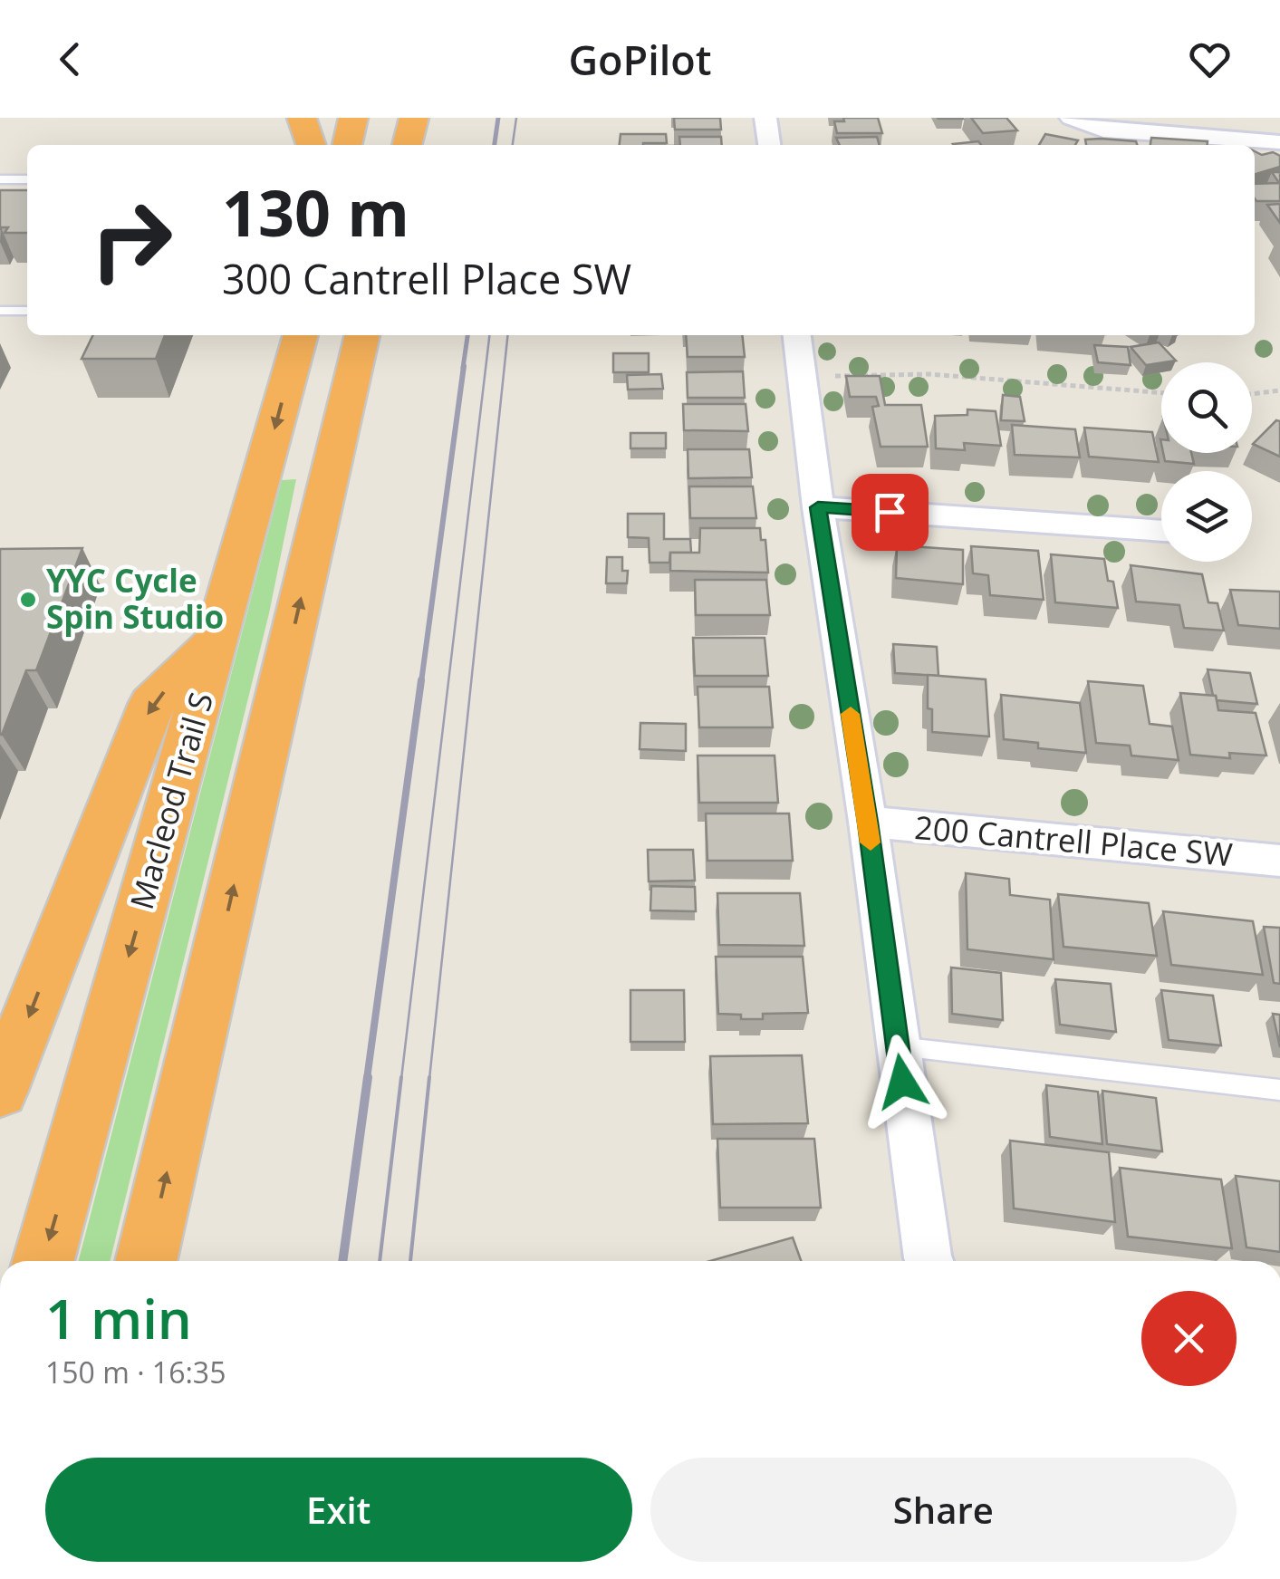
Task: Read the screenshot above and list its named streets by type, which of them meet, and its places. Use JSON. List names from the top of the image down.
{
  "streets": {
    "highway": ["Macleod Trail S"],
    "street": ["200 Cantrell Place SW"]
  },
  "places": ["YYC Cycle Spin Studio"],
  "page": {
    "header": "GoPilot",
    "turn": ["130 m", "300 Cantrell Place SW"],
    "heading": ["1 min", "150 m · 16:35"],
    "buttons": ["Exit", "Share"]
  }
}
